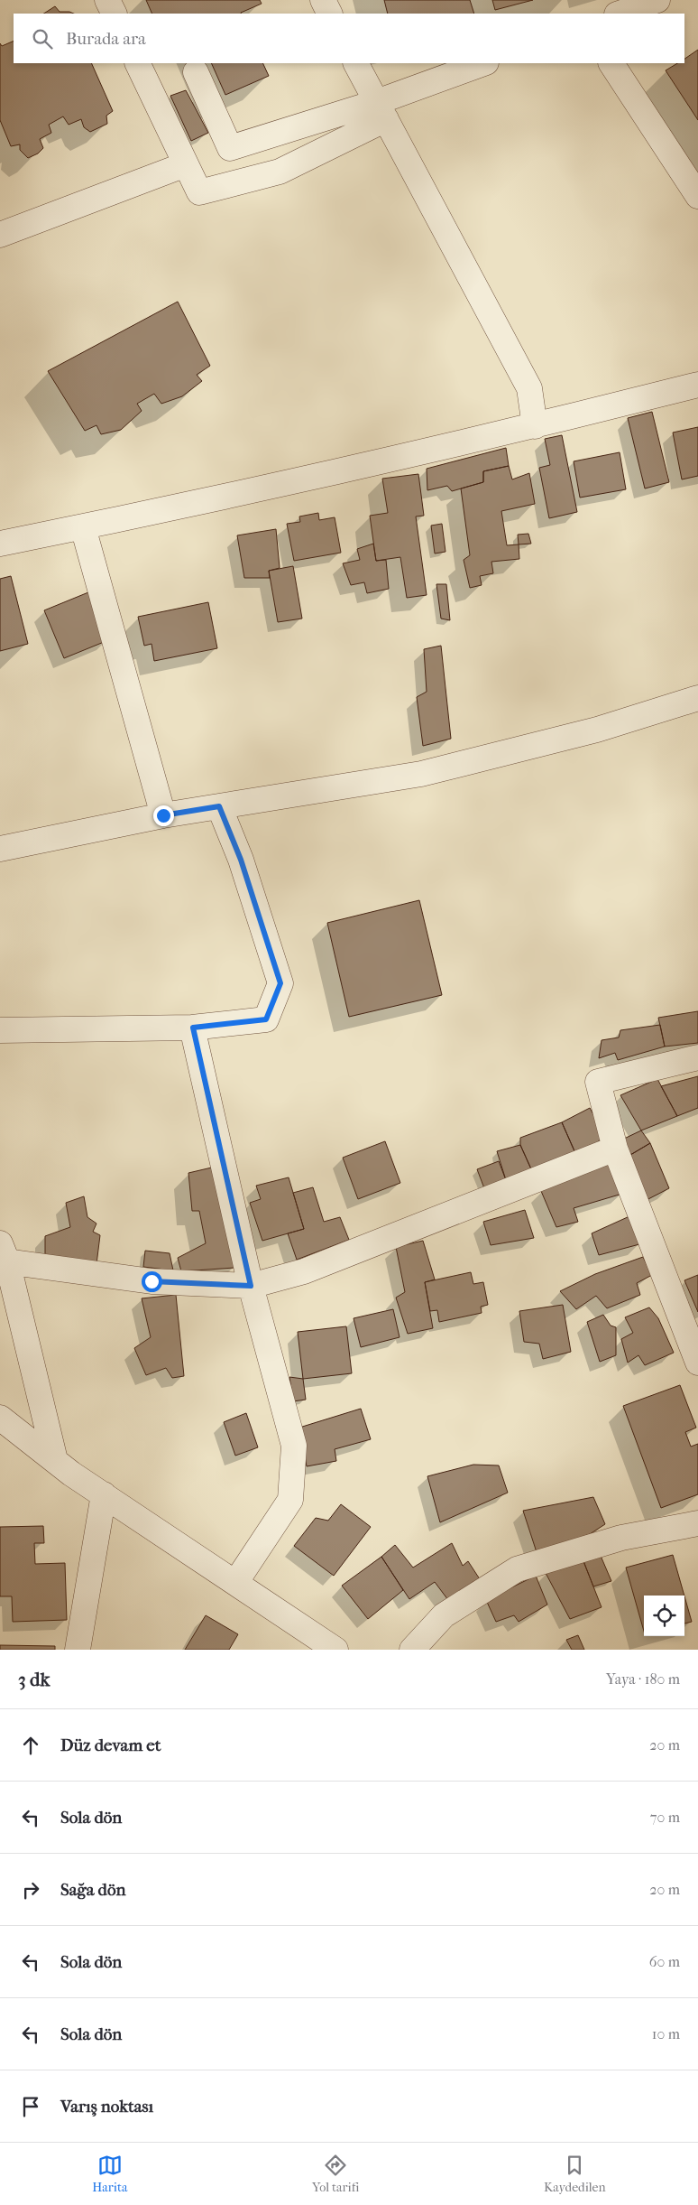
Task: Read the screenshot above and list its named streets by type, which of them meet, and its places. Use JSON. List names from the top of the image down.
{
  "page": {
    "search": "Burada ara",
    "heading": ["3 dk", "Yaya · 180 m"],
    "list": [
      ["Düz devam et", "20 m"],
      ["Sola dön", "70 m"],
      ["Sağa dön", "20 m"],
      ["Sola dön", "60 m"],
      ["Sola dön", "10 m"],
      "Varış noktası"
    ],
    "nav": ["Harita", "Yol tarifi", "Kaydedilen"]
  }
}
